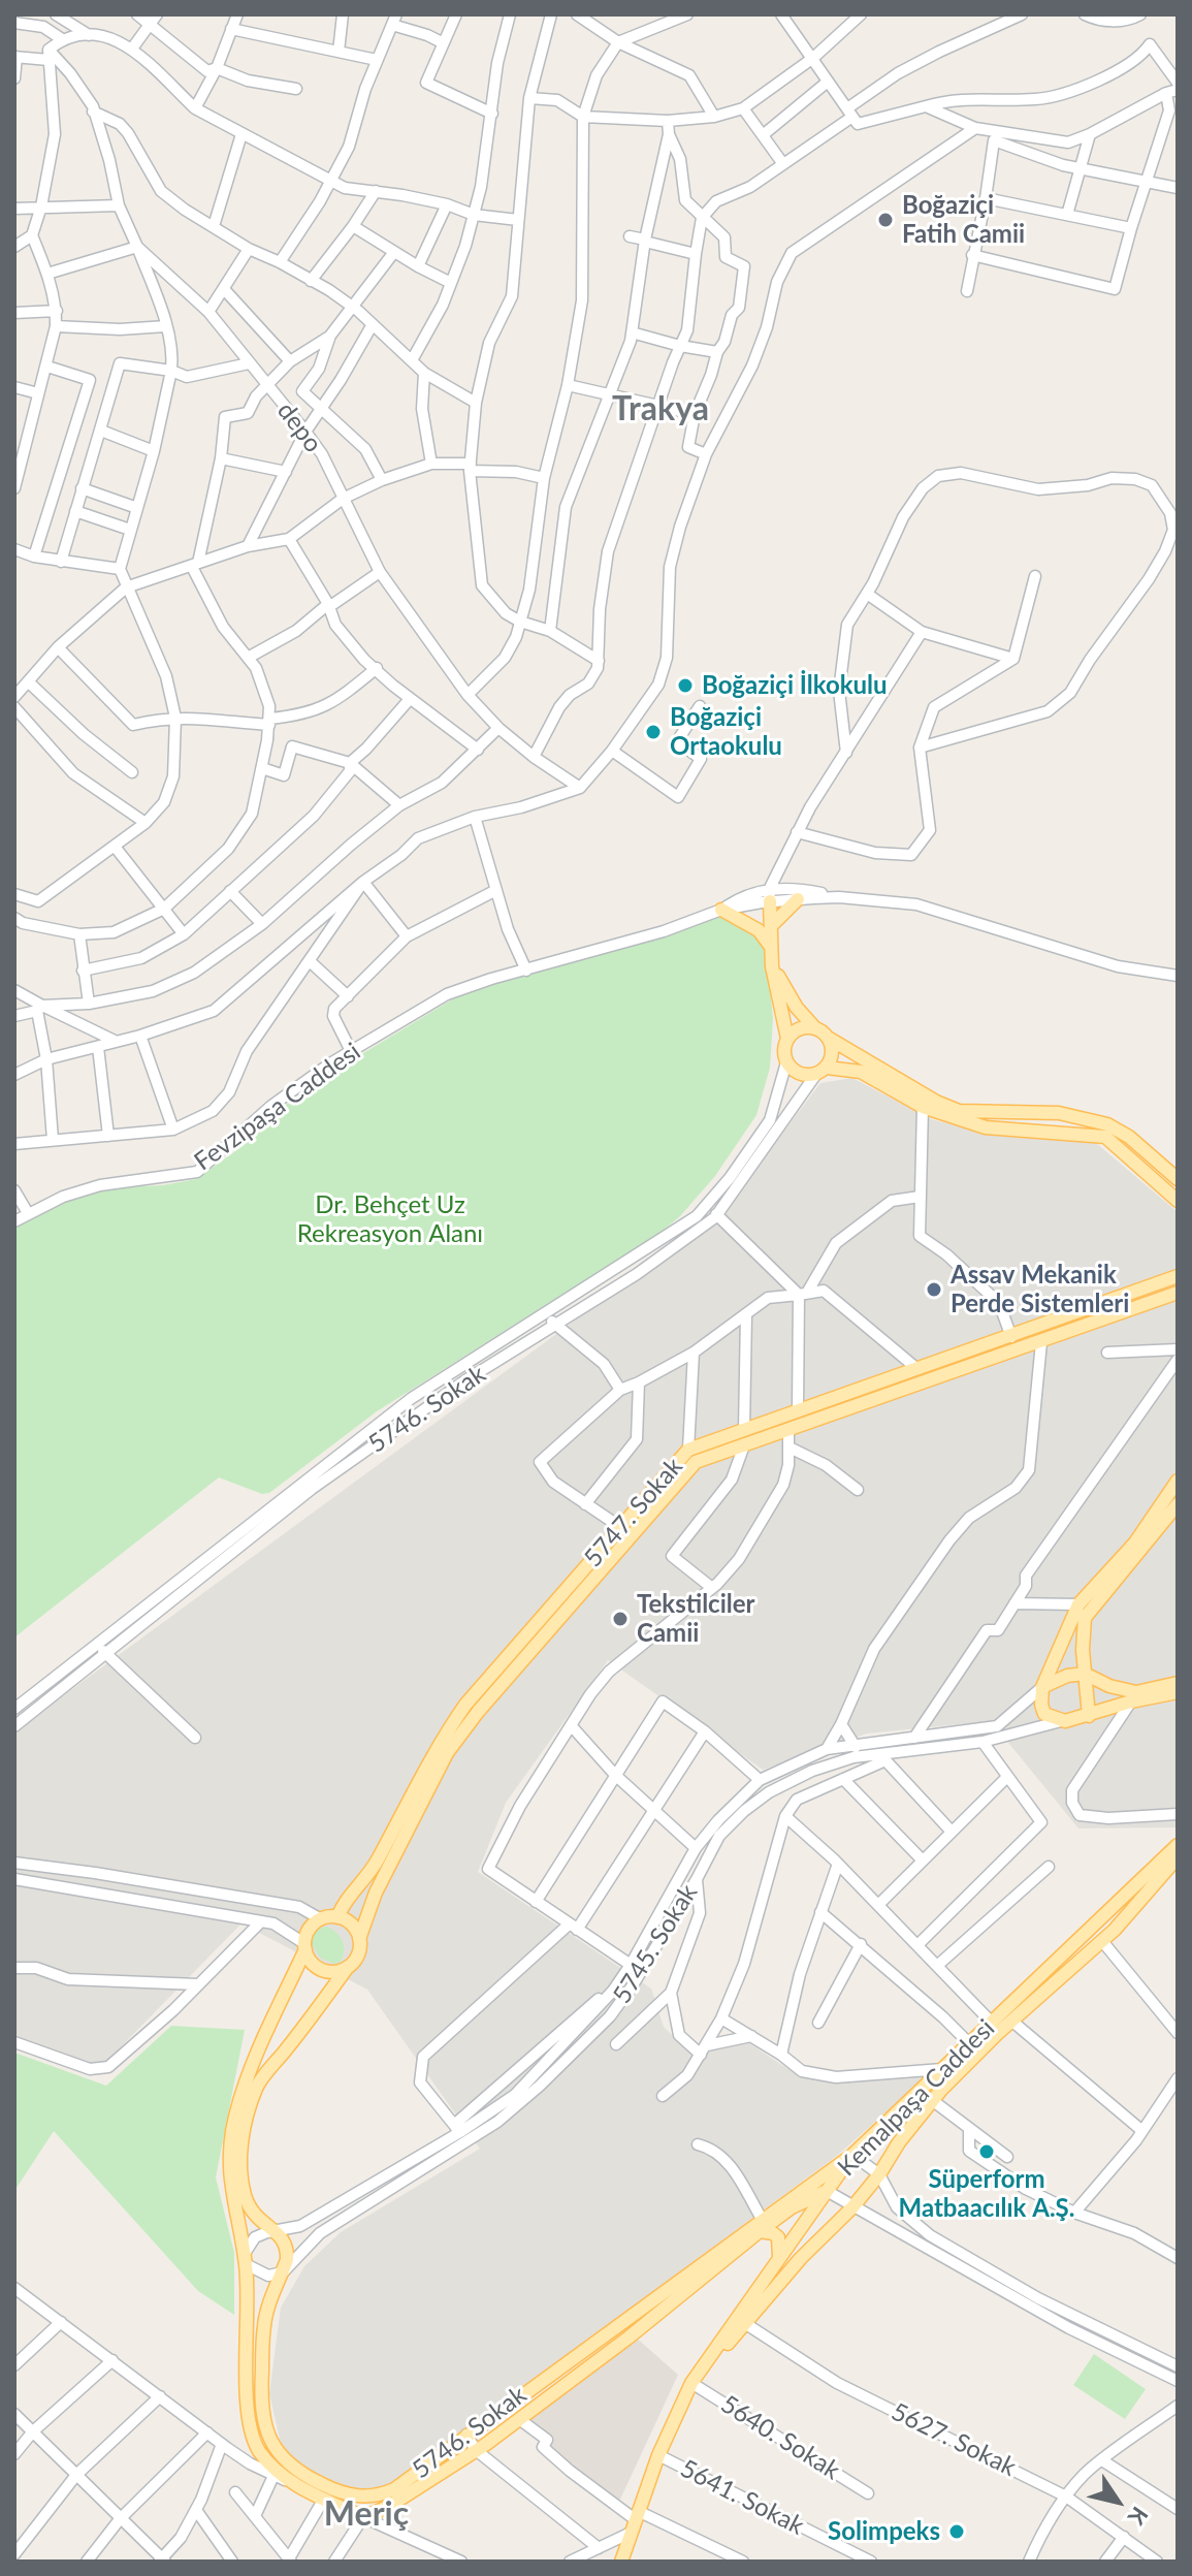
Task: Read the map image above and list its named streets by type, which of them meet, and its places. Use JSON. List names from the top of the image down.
{
  "streets": {
    "main road": ["5746. Sokak", "5747. Sokak", "Kemalpaşa Caddesi"],
    "street": [
      "depo",
      "Fevzipaşa Caddesi",
      "5745. Sokak",
      "5640. Sokak",
      "5627. Sokak",
      "5641. Sokak"
    ]
  },
  "crossings": [
    ["5746. Sokak", "5745. Sokak"],
    ["5746. Sokak", "Kemalpaşa Caddesi"],
    ["Kemalpaşa Caddesi", "5640. Sokak"],
    ["Kemalpaşa Caddesi", "5627. Sokak"],
    ["Kemalpaşa Caddesi", "5641. Sokak"]
  ],
  "districts": ["Trakya", "Meriç"],
  "parks": ["Dr. Behçet Uz Rekreasyon Alanı"],
  "places": [
    "Boğaziçi Fatih Camii",
    "Boğaziçi İlkokulu",
    "Boğaziçi Ortaokulu",
    "Assav Mekanik Perde Sistemleri",
    "Tekstilciler Camii",
    "Süperform Matbaacılık A.Ş.",
    "Solimpeks"
  ],
  "north": "bottom right"
}
